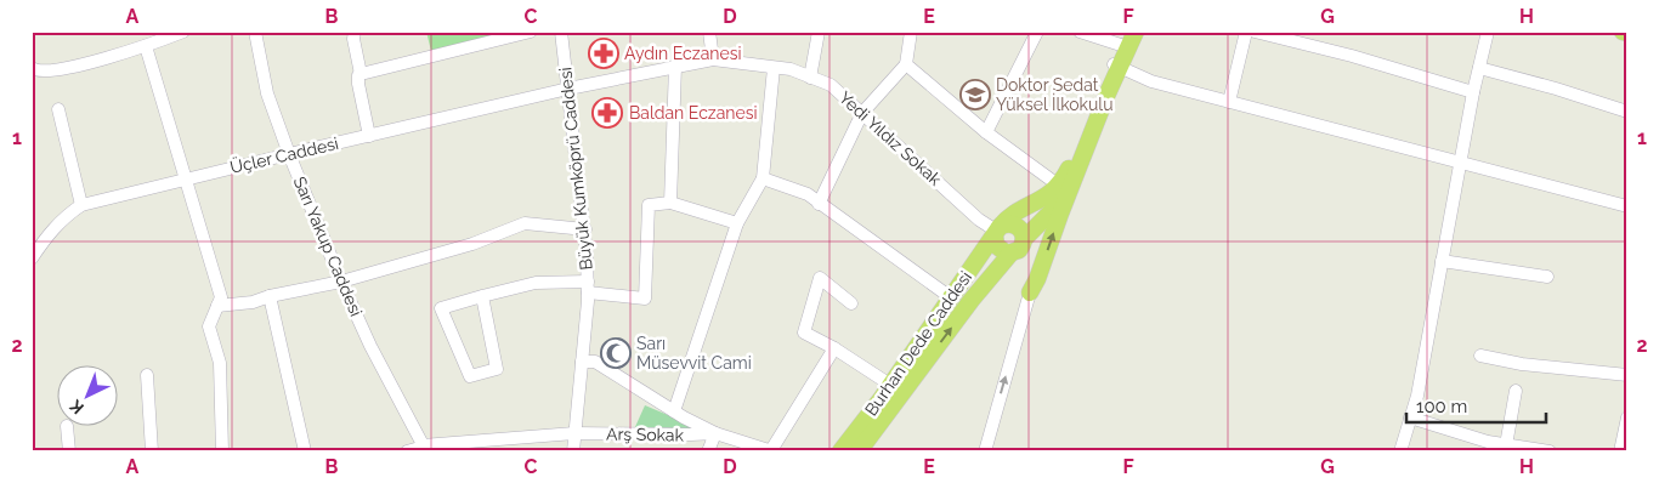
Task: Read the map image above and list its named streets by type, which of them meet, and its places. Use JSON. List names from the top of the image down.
{
  "streets": {
    "main road": ["Burhan Dede Caddesi"],
    "street": [
      "Yedi Yıldız Sokak",
      "Üçler Caddesi",
      "Büyük Kumköprü Caddesi",
      "Sarı Yakup Caddesi",
      "Arş Sokak"
    ]
  },
  "crossings": [
    ["Yedi Yıldız Sokak", "Üçler Caddesi"],
    ["Yedi Yıldız Sokak", "Büyük Kumköprü Caddesi"],
    ["Yedi Yıldız Sokak", "Burhan Dede Caddesi"],
    ["Üçler Caddesi", "Büyük Kumköprü Caddesi"],
    ["Üçler Caddesi", "Sarı Yakup Caddesi"],
    ["Büyük Kumköprü Caddesi", "Arş Sokak"],
    ["Sarı Yakup Caddesi", "Arş Sokak"]
  ],
  "places": {
    "pharmacy": ["Aydın Eczanesi", "Baldan Eczanesi"],
    "school or university": ["Doktor Sedat Yüksel İlkokulu"],
    "mosque": ["Sarı Müsevvit Cami"]
  },
  "scale_bar": "100 m",
  "north": "bottom left",
  "grid": {
    "columns": [
      "A",
      "B",
      "C",
      "D",
      "E",
      "F",
      "G",
      "H"
    ],
    "rows": ["1", "2"]
  }
}
